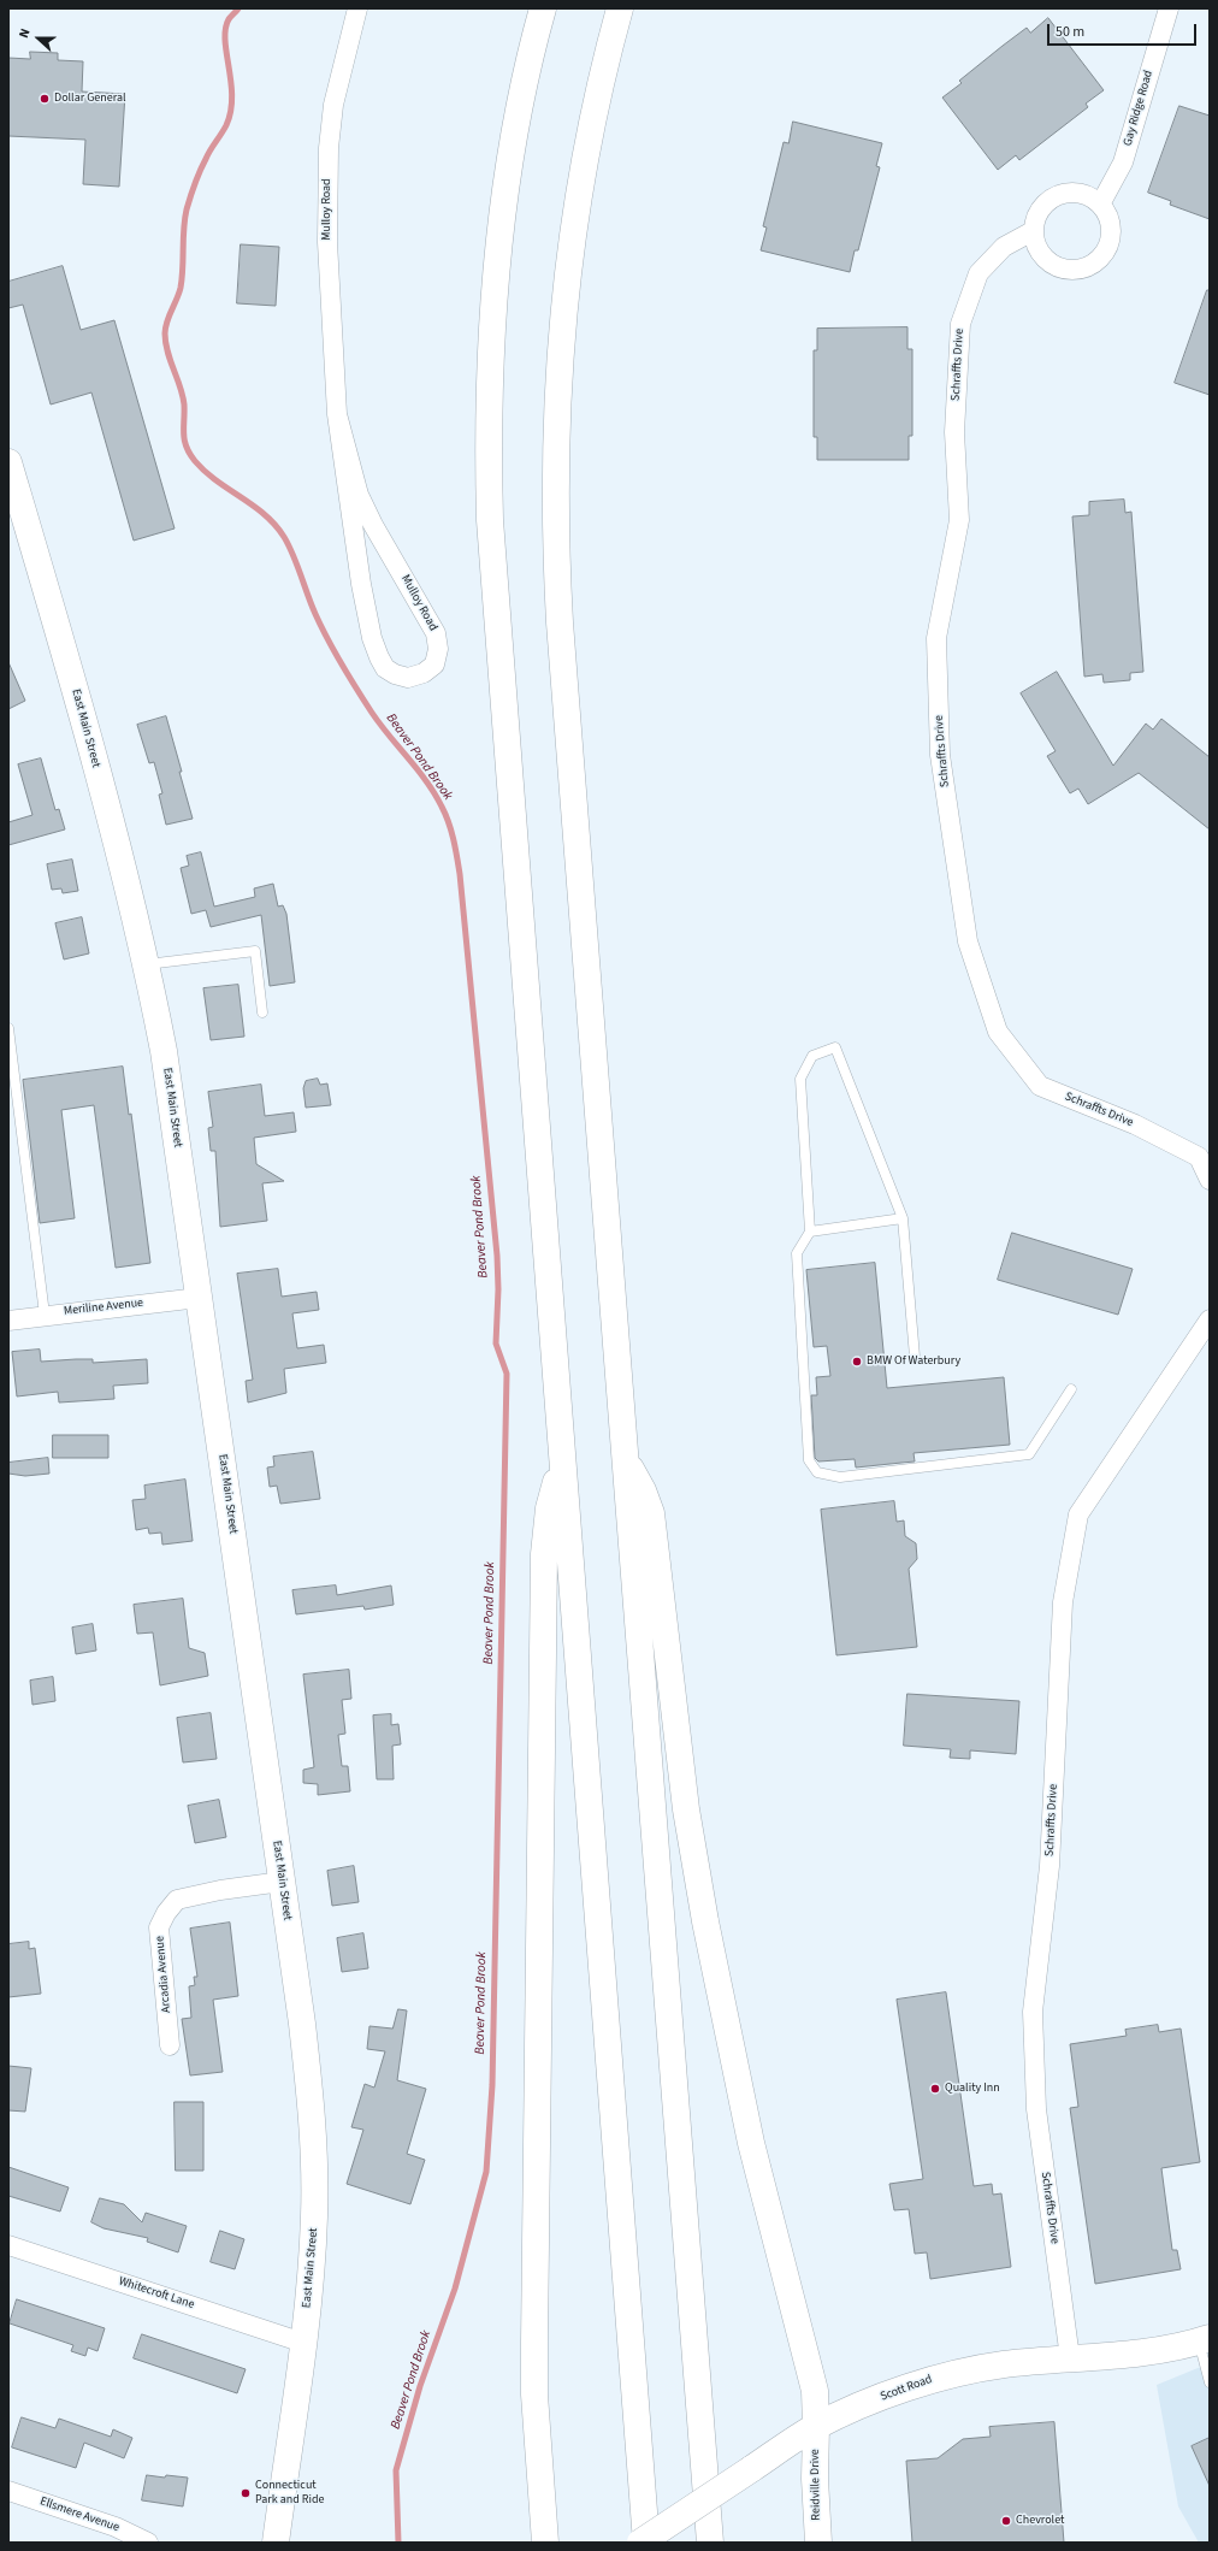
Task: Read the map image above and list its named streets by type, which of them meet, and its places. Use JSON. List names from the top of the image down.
{
  "streets": {
    "main road": ["East Main Street", "Scott Road", "Reidville Drive"],
    "street": [
      "Gay Ridge Road",
      "Mulloy Road",
      "Schraffts Drive",
      "Meriline Avenue",
      "Arcadia Avenue",
      "Whitecroft Lane",
      "Ellsmere Avenue"
    ]
  },
  "crossings": [
    ["Gay Ridge Road", "Schraffts Drive"],
    ["Schraffts Drive", "Scott Road"],
    ["East Main Street", "Meriline Avenue"],
    ["East Main Street", "Arcadia Avenue"],
    ["East Main Street", "Whitecroft Lane"],
    ["Scott Road", "Reidville Drive"]
  ],
  "water": ["Beaver Pond Brook"],
  "places": [
    "Dollar General",
    "BMW Of Waterbury",
    "Quality Inn",
    "Connecticut Park and Ride",
    "Chevrolet"
  ],
  "scale_bar": "50 m",
  "north": "left"
}
